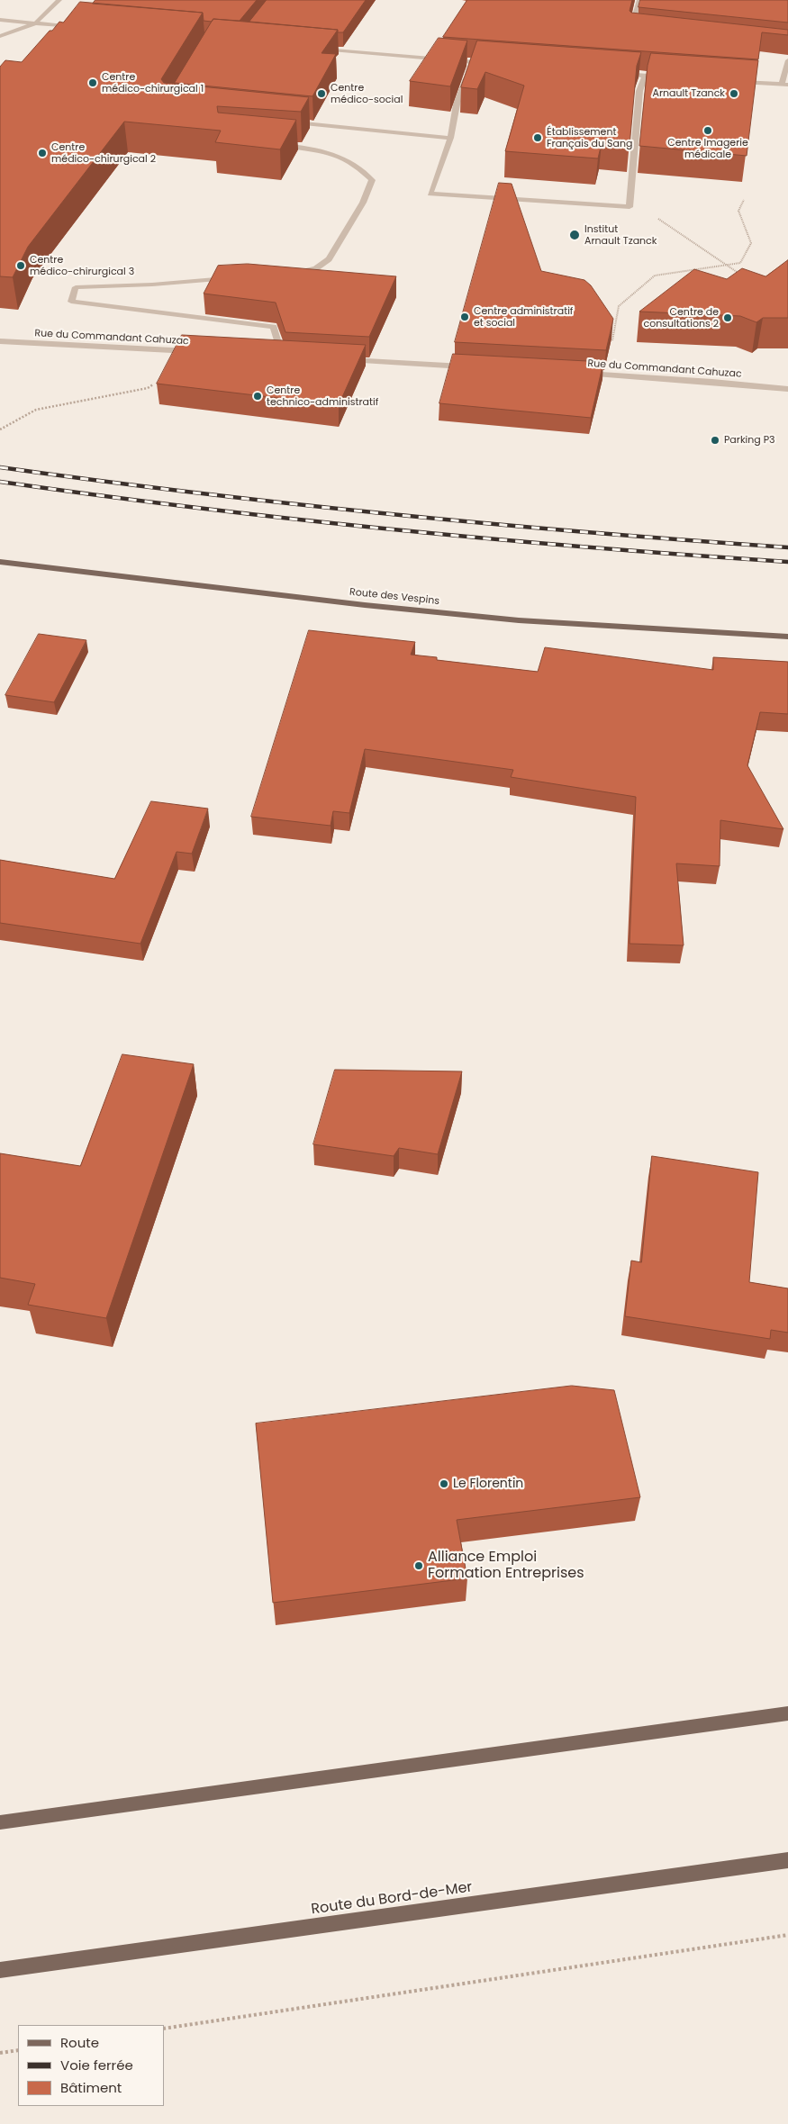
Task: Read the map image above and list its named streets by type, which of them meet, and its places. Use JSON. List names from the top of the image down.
{
  "streets": {
    "main road": ["Route des Vespins", "Route du Bord-de-Mer"],
    "street": ["Rue du Commandant Cahuzac"]
  },
  "places": [
    "Centre médico-chirurgical 1",
    "Centre médico-social",
    "Arnault Tzanck",
    "Centre Imagerie médicale",
    "Établissement Français du Sang",
    "Centre médico-chirurgical 2",
    "Institut Arnault Tzanck",
    "Centre médico-chirurgical 3",
    "Centre administratif et social",
    "Centre de consultations 2",
    "Centre technico-administratif",
    "Parking P3",
    "Le Florentin",
    "Alliance Emploi Formation Entreprises"
  ],
  "legend": ["Route", "Voie ferrée", "Bâtiment"]
}
